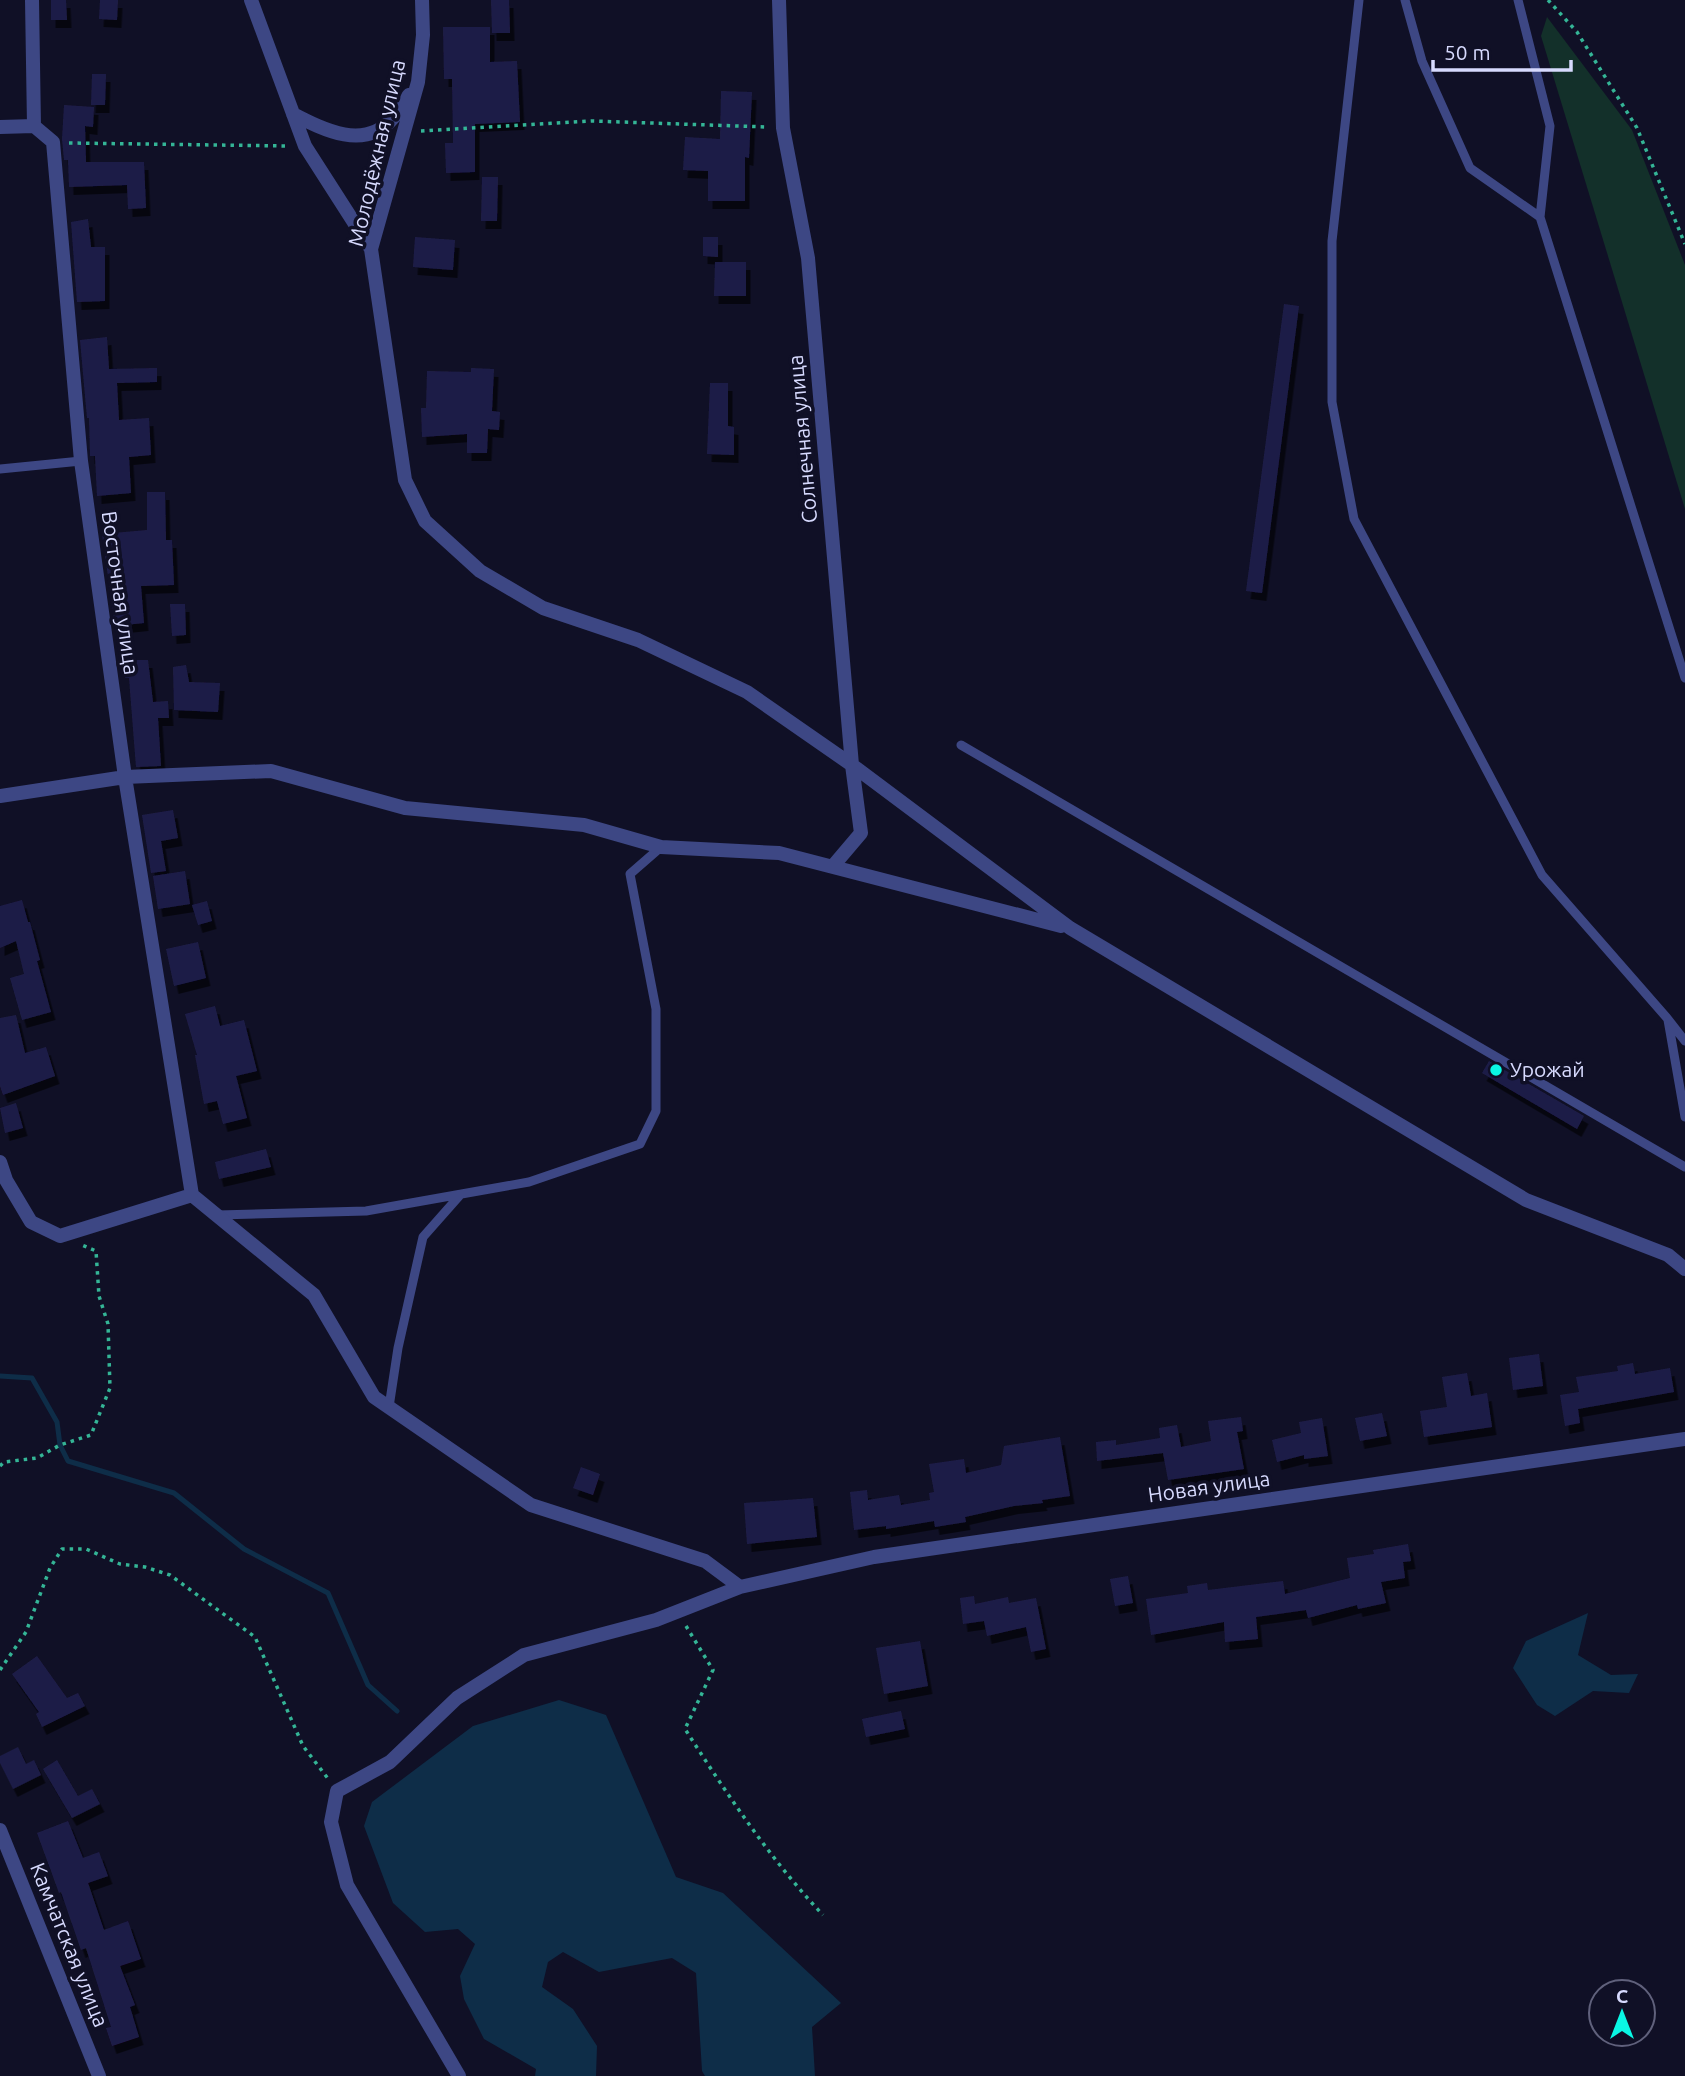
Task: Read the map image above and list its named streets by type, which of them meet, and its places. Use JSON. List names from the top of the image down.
{
  "streets": {
    "street": [
      "Молодёжная улица",
      "Солнечная улица",
      "Восточная улица",
      "Новая улица",
      "Камчатская улица"
    ]
  },
  "crossings": [
    ["Молодёжная улица", "Солнечная улица"]
  ],
  "places": ["Урожай"],
  "scale_bar": "50 m",
  "north": "top"
}
